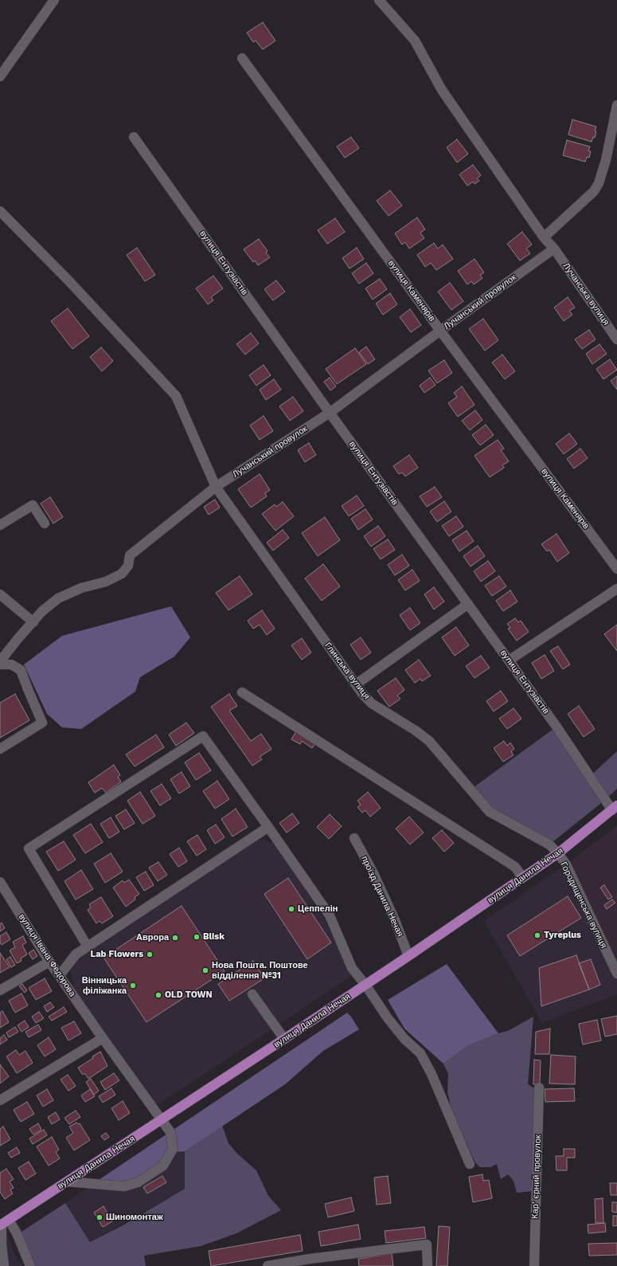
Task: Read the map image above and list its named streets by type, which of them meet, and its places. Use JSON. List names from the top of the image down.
{
  "streets": {
    "main road": ["вулиця Данила Нечая"],
    "street": [
      "вулиця Ентузіастів",
      "вулиця Каменярів",
      "Лучанська вулиця",
      "Лучанський провулок",
      "Глинська вулиця",
      "проїзд Данила Нечая",
      "Городищенська вулиця",
      "вулиця Івана Федорова",
      "Карʼєрний провулок"
    ]
  },
  "crossings": [
    ["вулиця Ентузіастів", "Лучанський провулок"],
    ["вулиця Ентузіастів", "вулиця Данила Нечая"],
    ["вулиця Каменярів", "Лучанський провулок"],
    ["Лучанська вулиця", "Лучанський провулок"],
    ["Лучанський провулок", "Глинська вулиця"],
    ["Глинська вулиця", "вулиця Данила Нечая"],
    ["Глинська вулиця", "Городищенська вулиця"],
    ["вулиця Данила Нечая", "проїзд Данила Нечая"],
    ["вулиця Данила Нечая", "Городищенська вулиця"],
    ["вулиця Данила Нечая", "вулиця Івана Федорова"]
  ],
  "places": [
    "Цеппелін",
    "Tyreplus",
    "Blisk",
    "Аврора",
    "Lab Flowers",
    "Нова Пошта. Поштове відділення №31",
    "Вінницька філіжанка",
    "OLD TOWN",
    "Шиномонтаж"
  ]
}
